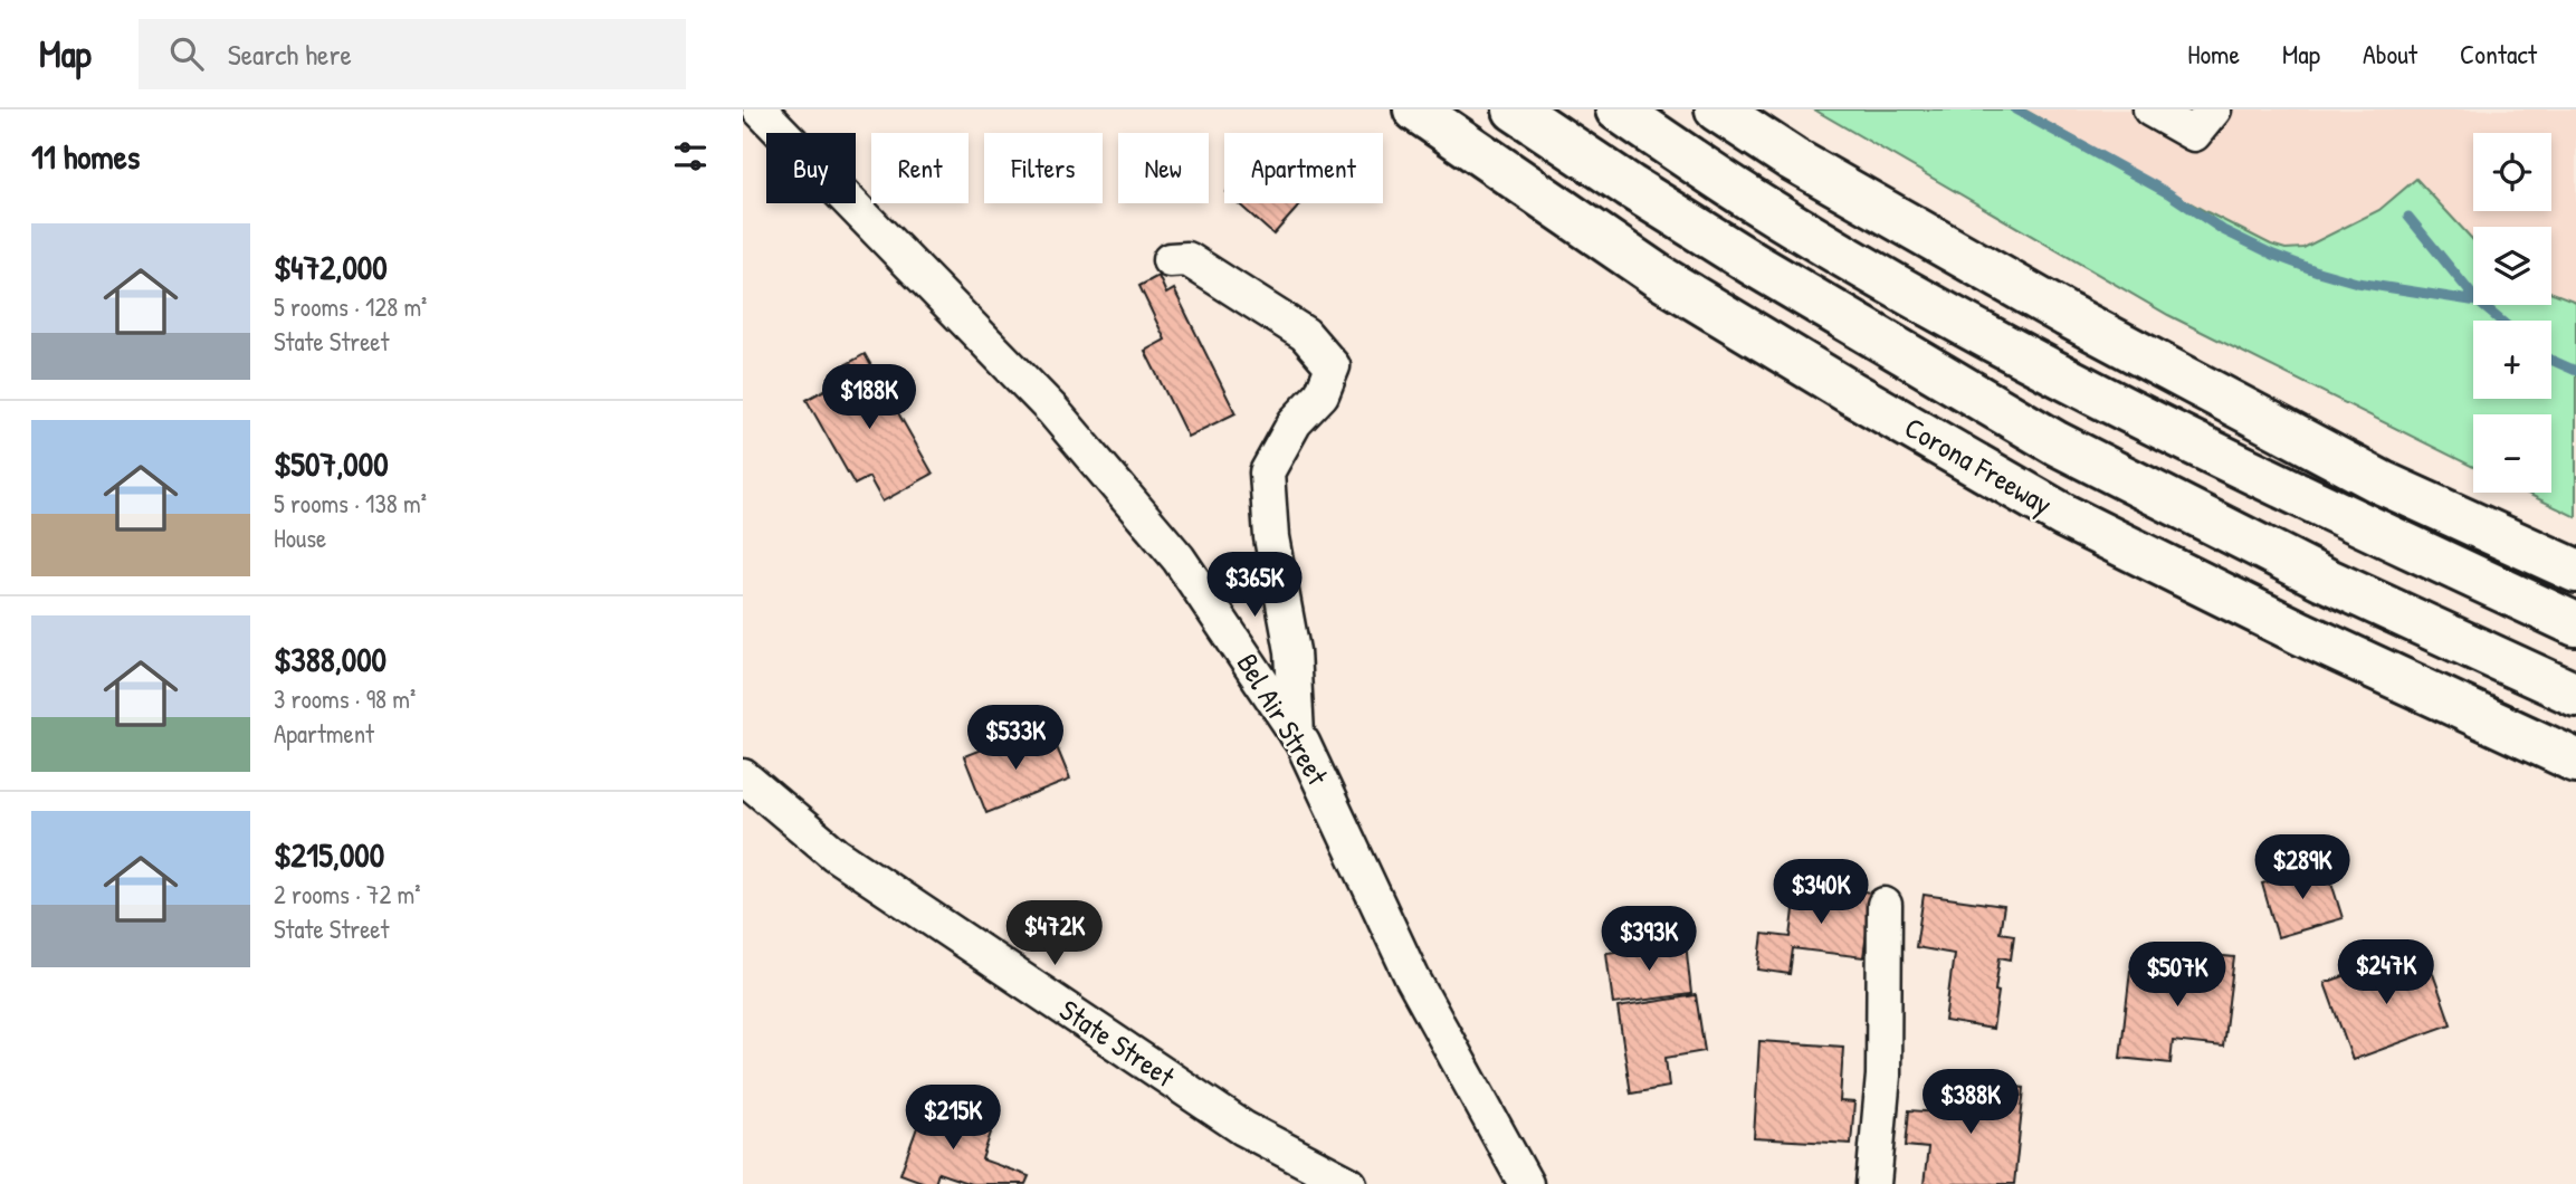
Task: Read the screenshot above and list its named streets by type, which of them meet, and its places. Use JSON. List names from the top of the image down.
{
  "streets": {
    "highway": ["Corona Freeway"],
    "street": ["Bel Air Street", "State Street"]
  },
  "page": {
    "header": "Map",
    "search": "Search here",
    "nav": [
      "Home",
      "Map",
      "About",
      "Contact"
    ],
    "heading": "11 homes",
    "map_buttons": ["+", "−"],
    "chip": [
      "Buy",
      "Rent",
      "Filters",
      "New",
      "Apartment"
    ],
    "list": [
      {
        "name": "$472,000",
        "note": "5 rooms · 128 m² · State Street"
      },
      {
        "name": "$507,000",
        "note": "5 rooms · 138 m² · House"
      },
      {
        "name": "$388,000",
        "note": "3 rooms · 98 m² · Apartment"
      },
      {
        "name": "$215,000",
        "note": "2 rooms · 72 m² · State Street"
      }
    ],
    "price": [
      "$188K",
      "$365K",
      "$533K",
      "$289K",
      "$340K",
      "$472K",
      "$393K",
      "$247K",
      "$507K",
      "$388K",
      "$215K"
    ]
  }
}
